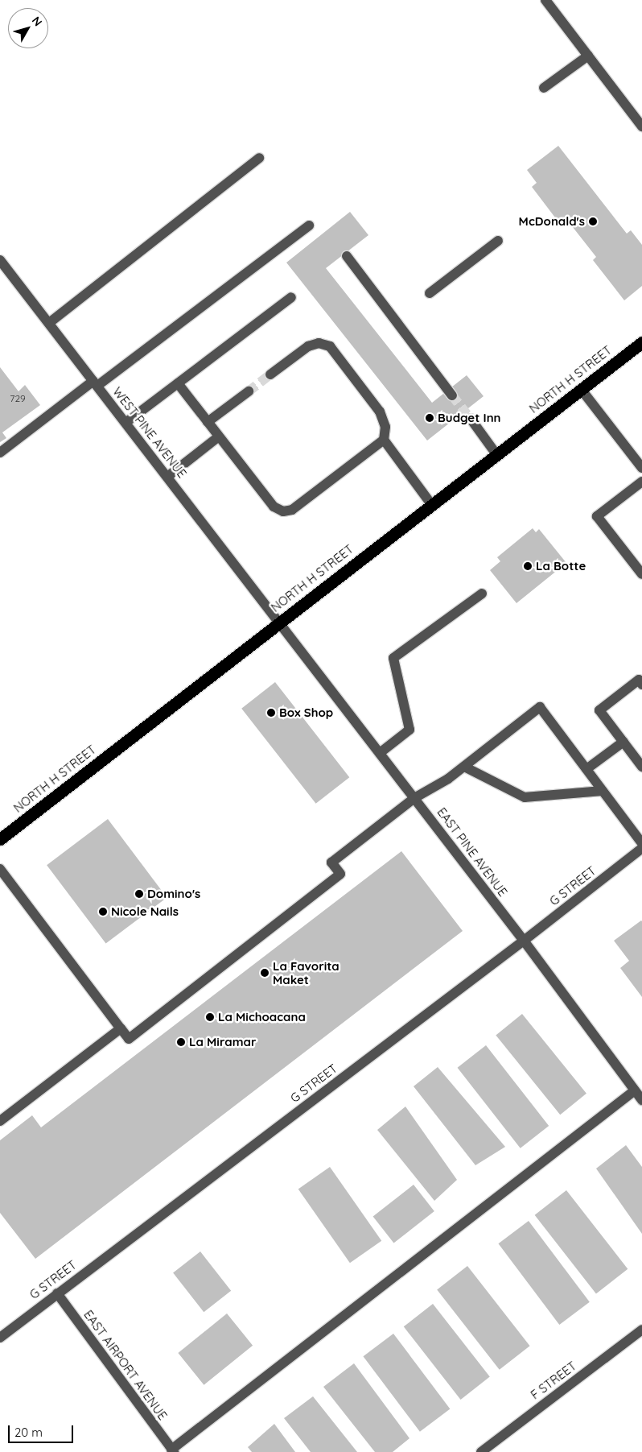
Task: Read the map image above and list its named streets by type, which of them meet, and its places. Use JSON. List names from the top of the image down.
{
  "streets": {
    "highway": ["NORTH H STREET"],
    "street": [
      "WEST PINE AVENUE",
      "EAST PINE AVENUE",
      "G STREET",
      "EAST AIRPORT AVENUE",
      "F STREET"
    ]
  },
  "crossings": [
    ["NORTH H STREET", "WEST PINE AVENUE"],
    ["NORTH H STREET", "EAST PINE AVENUE"],
    ["WEST PINE AVENUE", "EAST PINE AVENUE"],
    ["EAST PINE AVENUE", "G STREET"],
    ["G STREET", "EAST AIRPORT AVENUE"]
  ],
  "places": [
    "McDonald's",
    "Budget Inn",
    "La Botte",
    "Box Shop",
    "Domino's",
    "Nicole Nails",
    "La Favorita Maket",
    "La Michoacana",
    "La Miramar"
  ],
  "house_numbers": ["729"],
  "scale_bar": "20 m",
  "north": "top right"
}
